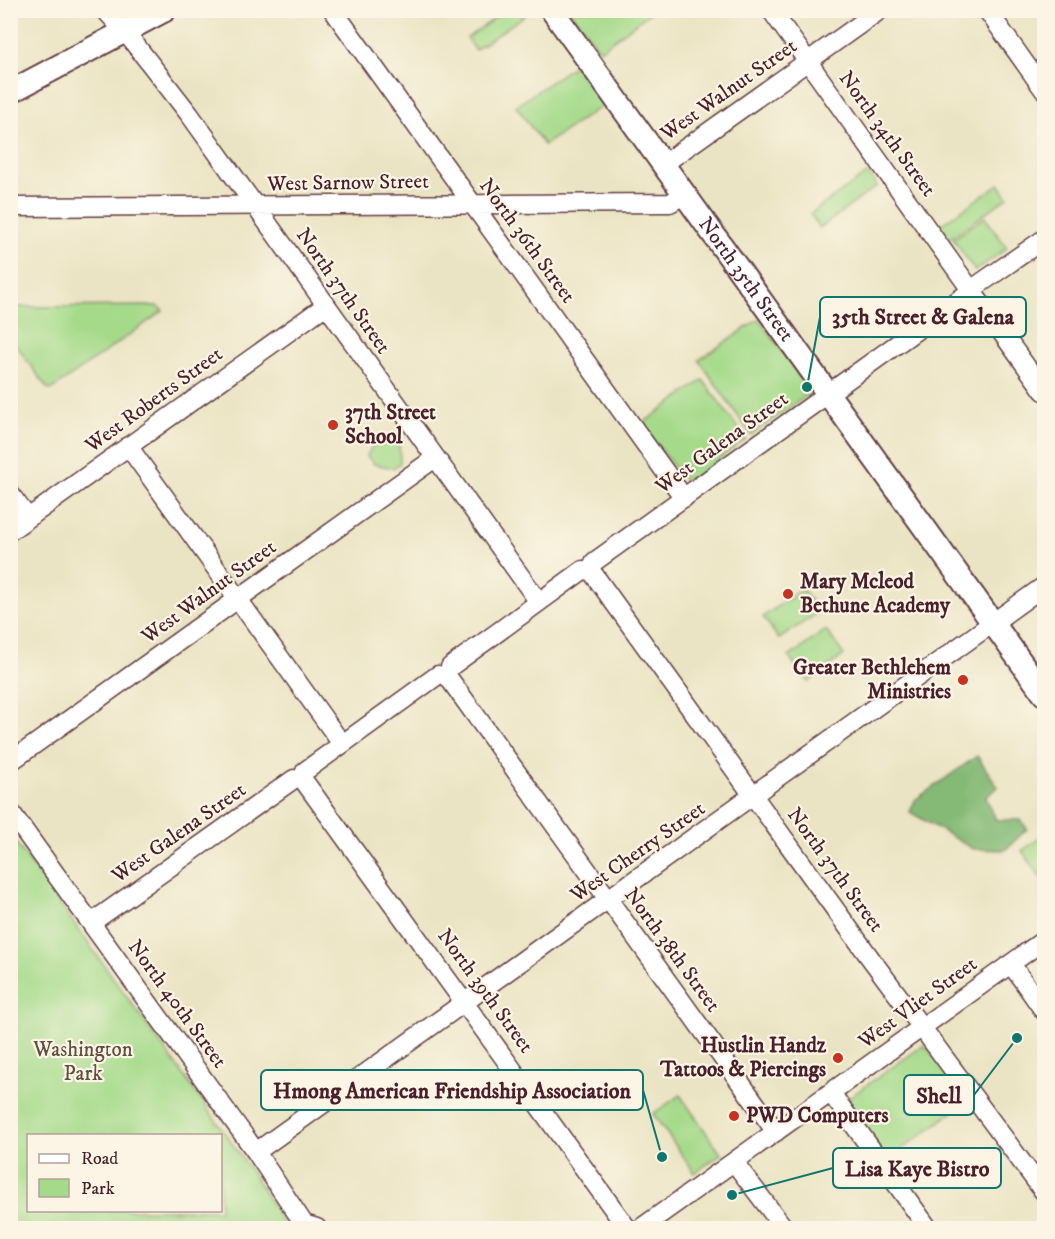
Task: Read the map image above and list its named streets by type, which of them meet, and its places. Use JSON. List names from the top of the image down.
{
  "streets": {
    "main road": ["North 35th Street"],
    "street": [
      "West Walnut Street",
      "North 34th Street",
      "West Sarnow Street",
      "North 36th Street",
      "North 37th Street",
      "West Roberts Street",
      "West Galena Street",
      "West Cherry Street",
      "North 38th Street",
      "North 39th Street",
      "West Vliet Street",
      "North 40th Street"
    ]
  },
  "crossings": [
    ["West Walnut Street", "North 34th Street"],
    ["West Walnut Street", "North 35th Street"],
    ["West Walnut Street", "North 37th Street"],
    ["North 34th Street", "West Galena Street"],
    ["West Sarnow Street", "North 36th Street"],
    ["West Sarnow Street", "North 35th Street"],
    ["West Sarnow Street", "North 37th Street"],
    ["North 36th Street", "West Galena Street"],
    ["North 35th Street", "West Galena Street"],
    ["North 35th Street", "West Cherry Street"],
    ["North 37th Street", "West Roberts Street"],
    ["North 37th Street", "West Galena Street"],
    ["North 37th Street", "West Cherry Street"],
    ["North 37th Street", "West Vliet Street"],
    ["West Galena Street", "North 38th Street"],
    ["West Galena Street", "North 39th Street"],
    ["West Galena Street", "North 40th Street"],
    ["West Cherry Street", "North 38th Street"],
    ["West Cherry Street", "North 39th Street"],
    ["West Cherry Street", "North 40th Street"],
    ["North 38th Street", "West Vliet Street"]
  ],
  "parks": ["Washington Park"],
  "places": [
    "35th Street & Galena",
    "37th Street School",
    "Mary Mcleod Bethune Academy",
    "Greater Bethlehem Ministries",
    "Shell",
    "Hustlin Handz Tattoos & Piercings",
    "PWD Computers",
    "Hmong American Friendship Association",
    "Lisa Kaye Bistro"
  ],
  "legend": ["Road", "Park"]
}
